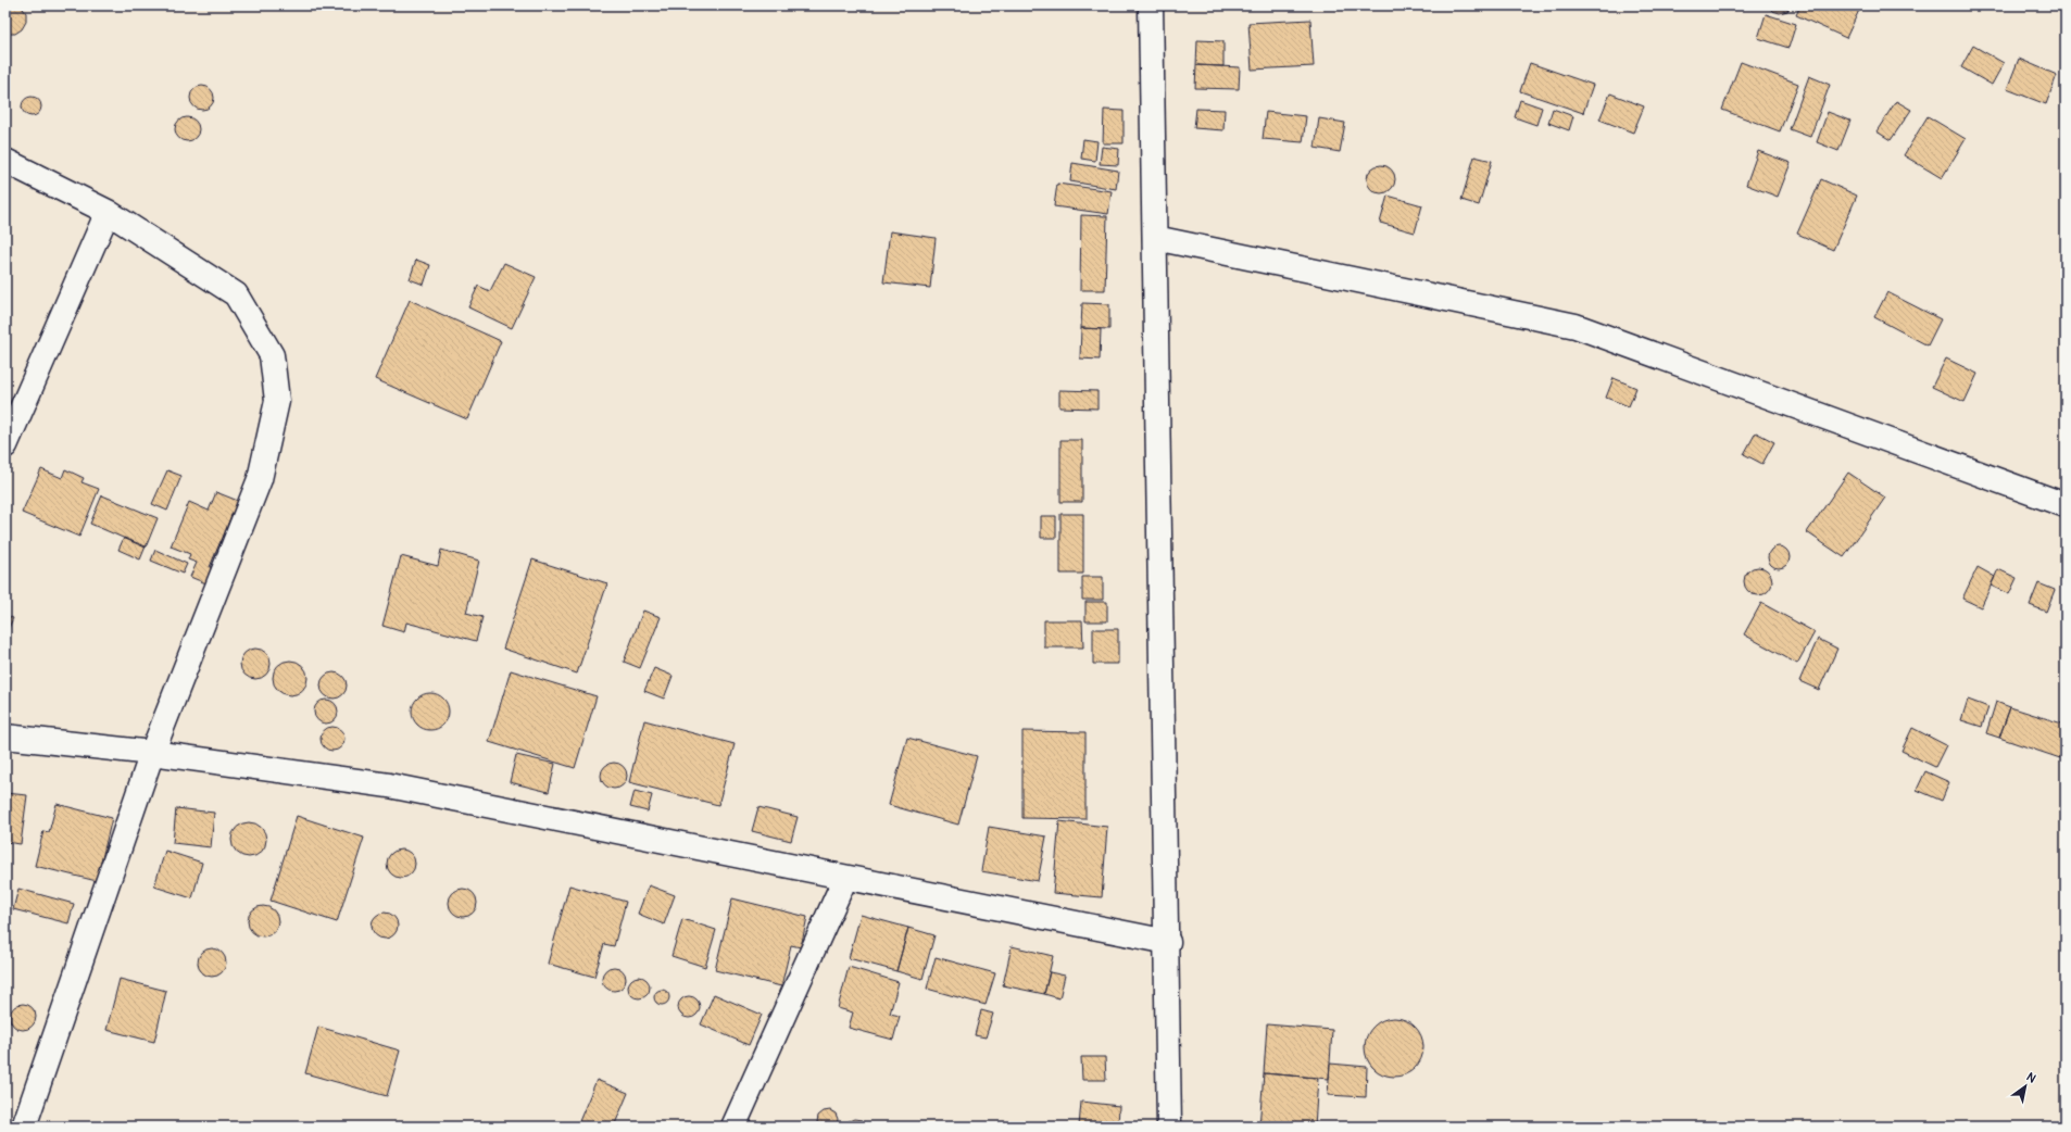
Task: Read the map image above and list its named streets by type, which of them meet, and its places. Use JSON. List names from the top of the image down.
{
  "north": "top right"
}
